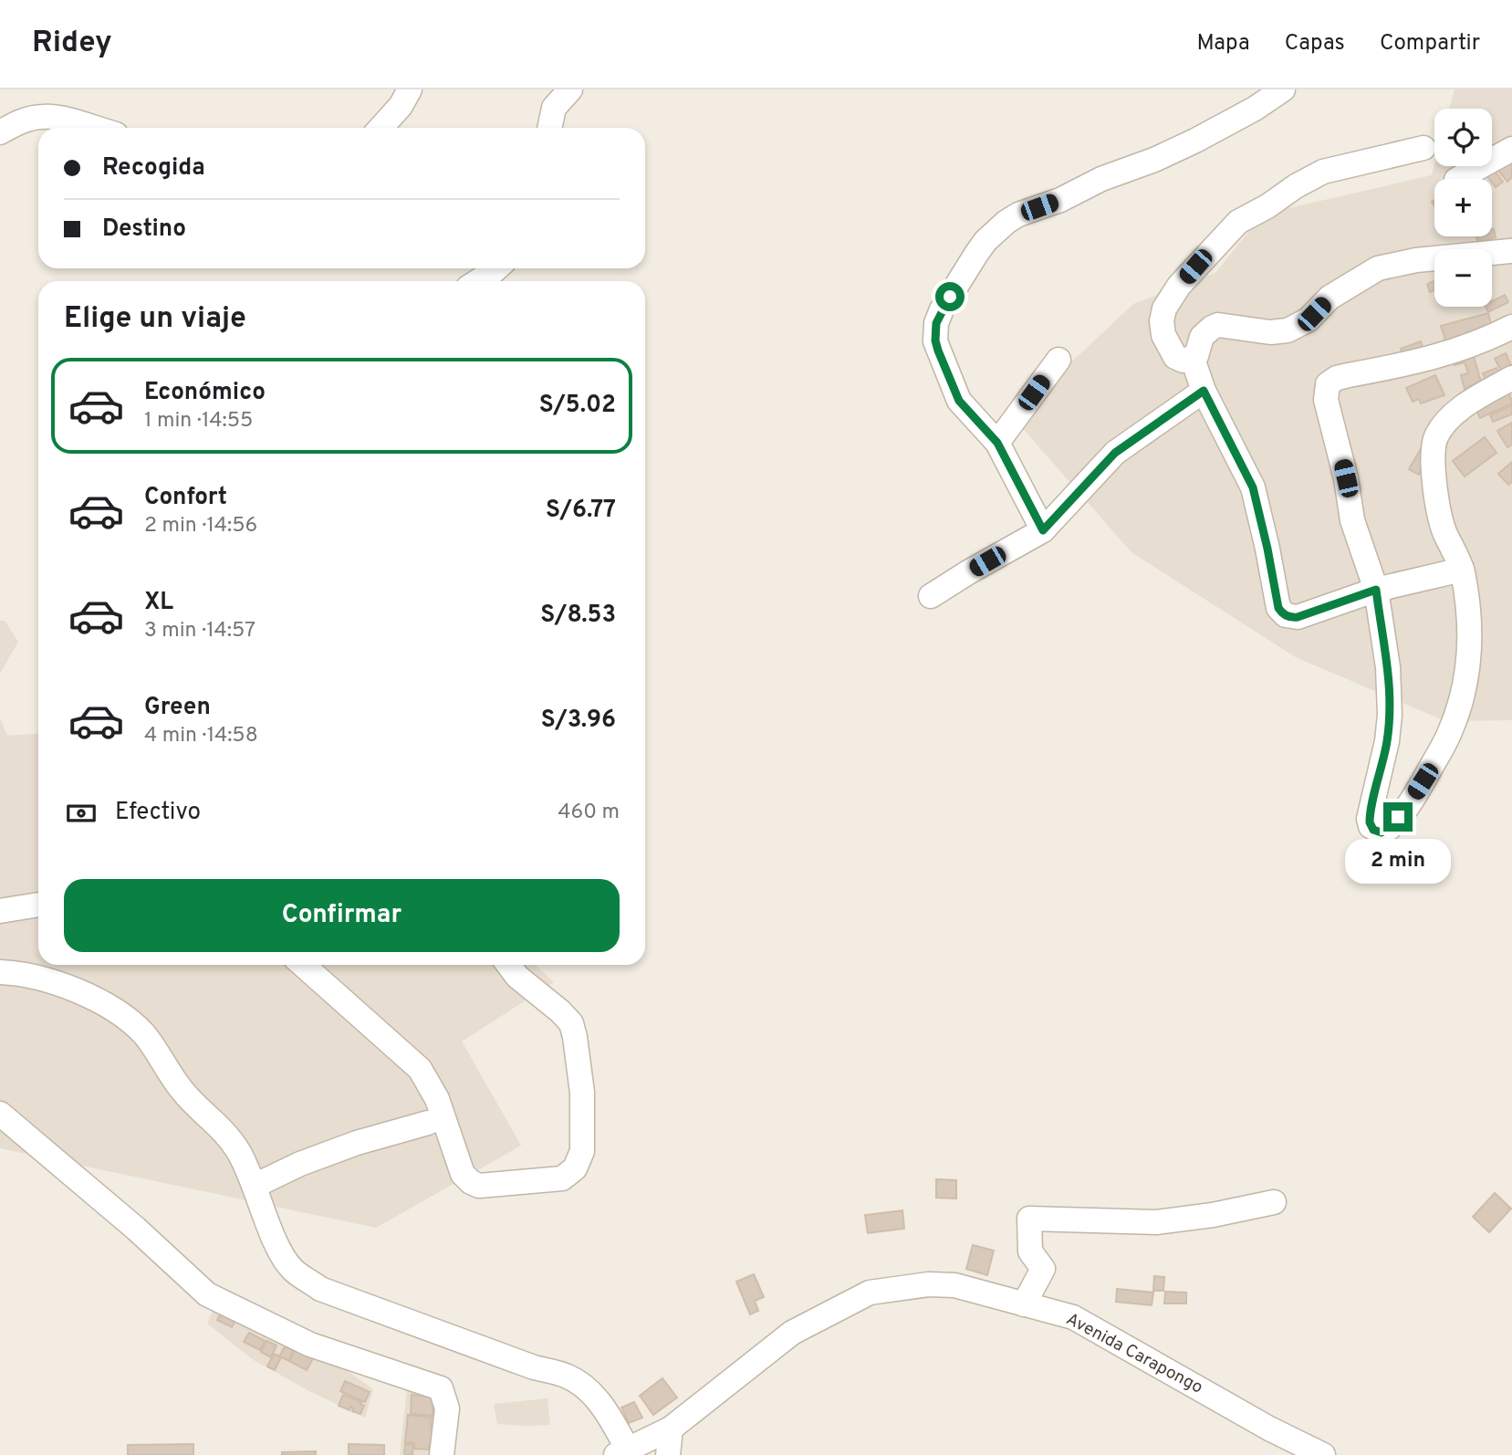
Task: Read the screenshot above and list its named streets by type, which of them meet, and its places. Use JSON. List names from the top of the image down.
{
  "streets": {
    "street": ["Avenida Carapongo"]
  },
  "page": {
    "header": "Ridey",
    "nav": ["Mapa", "Capas", "Compartir"],
    "map_buttons": ["+", "−"],
    "banner": ["Recogida", "Destino"],
    "heading": "Elige un viaje",
    "list": [
      {
        "name": "Económico",
        "note": "1 min · 14:55",
        "value": "S/5.02"
      },
      {
        "name": "Confort",
        "note": "2 min · 14:56",
        "value": "S/6.77"
      },
      {
        "name": "XL",
        "note": "3 min · 14:57",
        "value": "S/8.53"
      },
      {
        "name": "Green",
        "note": "4 min · 14:58",
        "value": "S/3.96"
      }
    ],
    "pay": ["Efectivo", "460 m"],
    "bubble": "2 min",
    "buttons": "Confirmar"
  }
}
